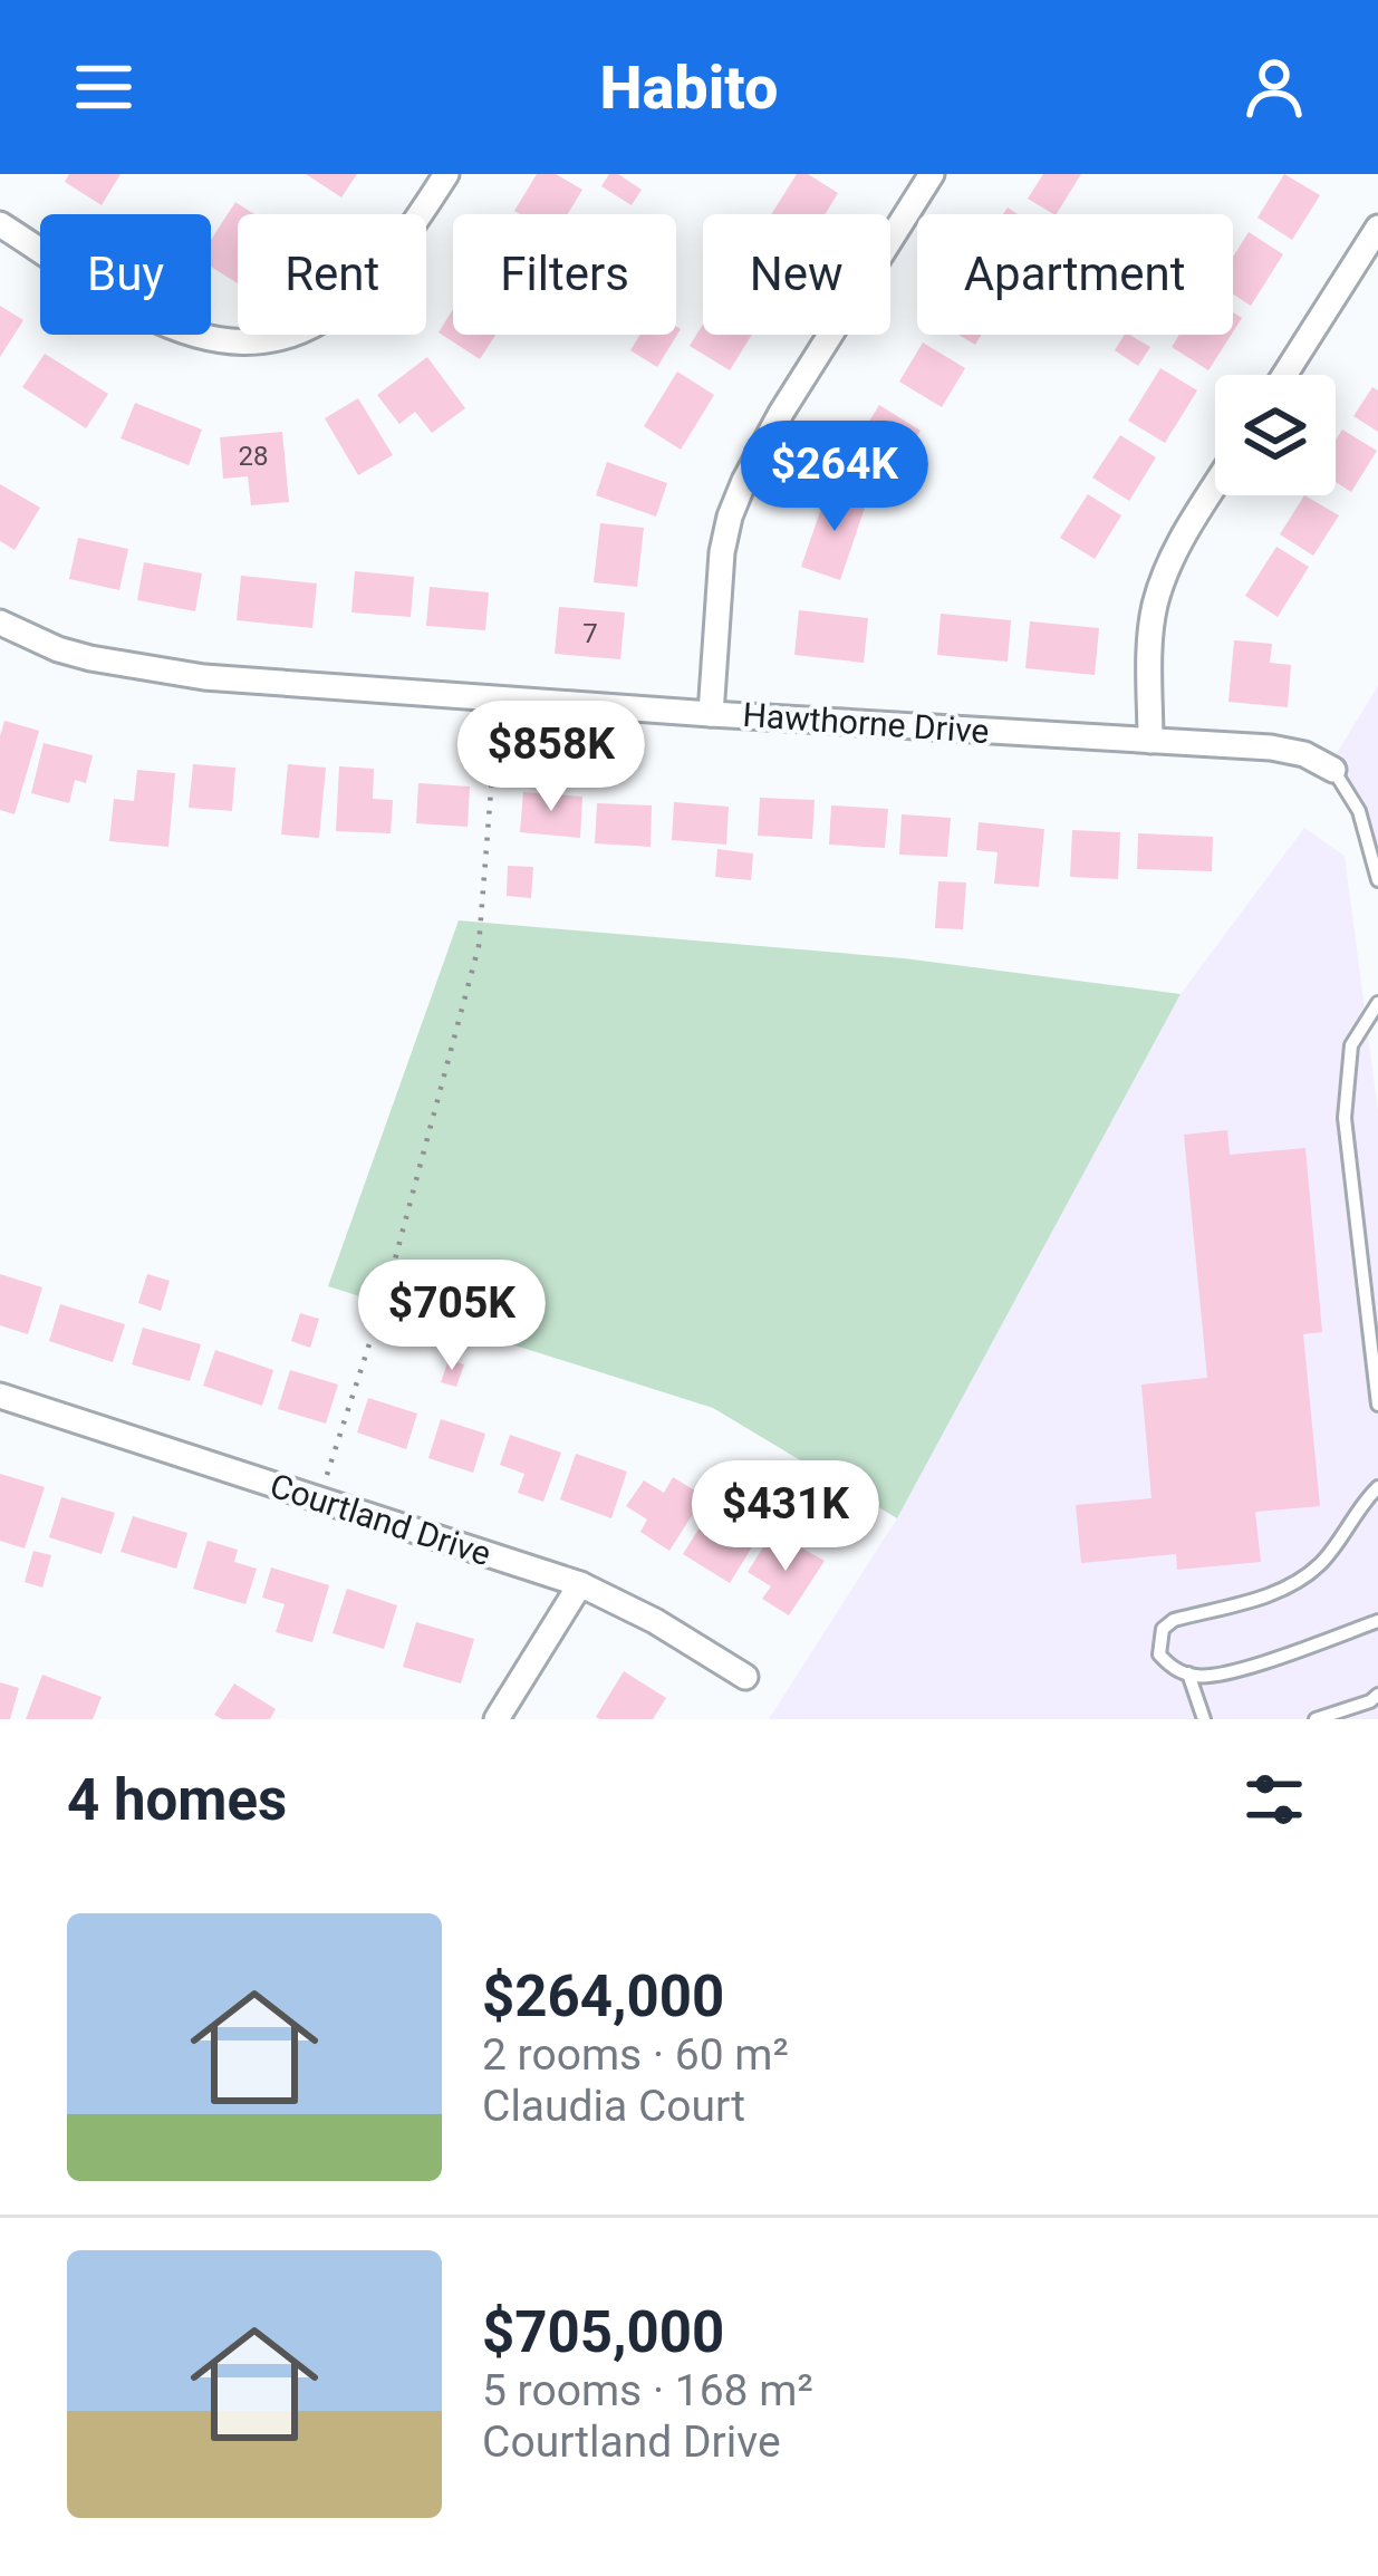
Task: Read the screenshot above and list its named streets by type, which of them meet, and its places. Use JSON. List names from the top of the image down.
{
  "streets": {
    "street": ["Hawthorne Drive", "Courtland Drive"]
  },
  "house_numbers": ["28", "7"],
  "page": {
    "header": "Habito",
    "chip": [
      "Buy",
      "Rent",
      "Filters",
      "New",
      "Apartment"
    ],
    "price": [
      "$264K",
      "$858K",
      "$705K",
      "$431K"
    ],
    "heading": "4 homes",
    "list": [
      {
        "name": "$264,000",
        "note": "2 rooms · 60 m² · Claudia Court"
      },
      {
        "name": "$705,000",
        "note": "5 rooms · 168 m² · Courtland Drive"
      }
    ]
  }
}
